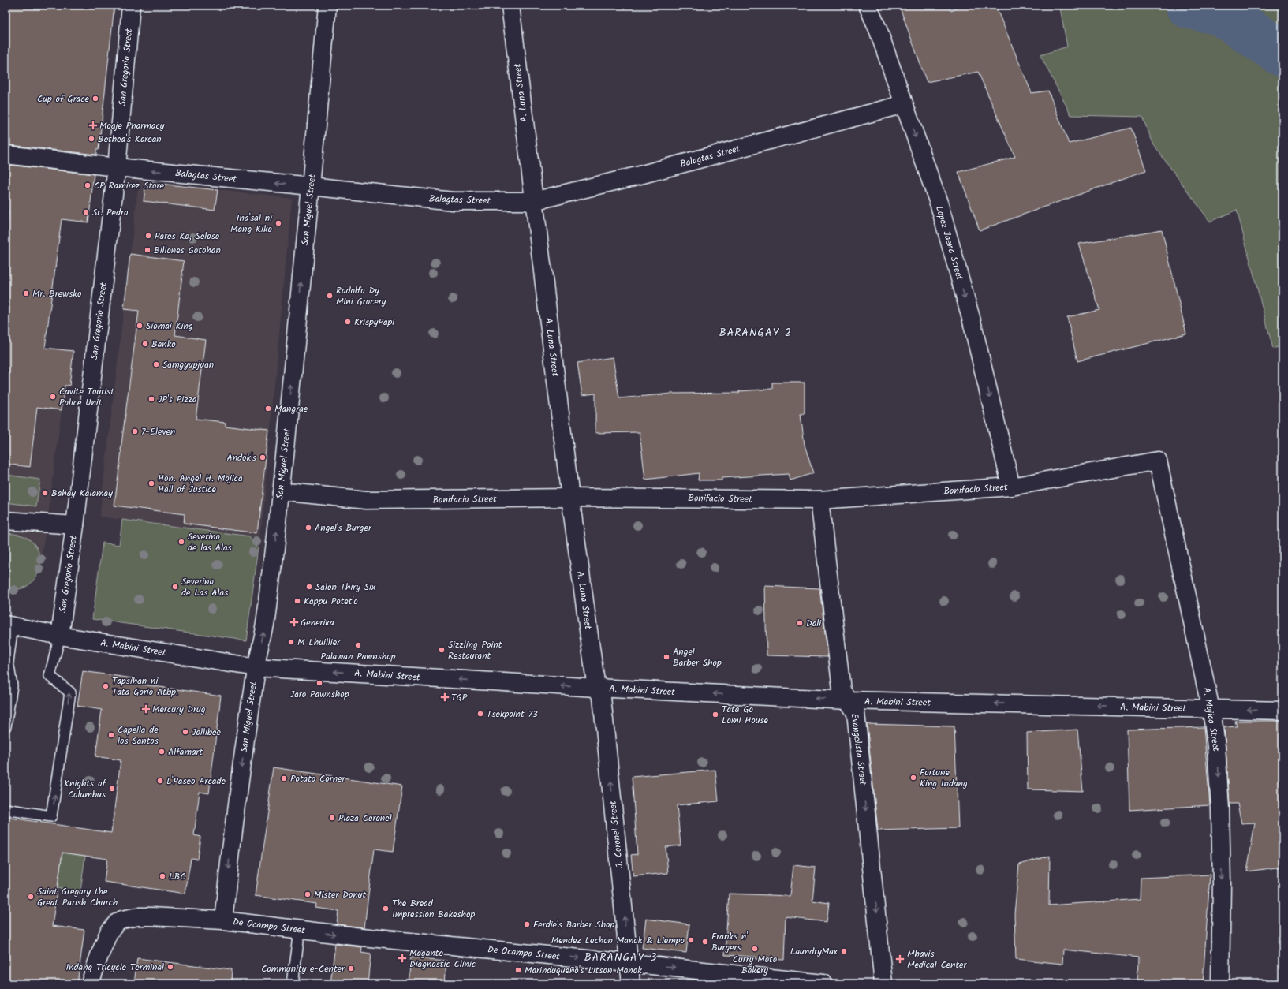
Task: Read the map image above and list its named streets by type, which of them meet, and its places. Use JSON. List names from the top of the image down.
{
  "streets": {
    "street": [
      "San Gregorio Street",
      "A. Luna Street",
      "Balagtas Street",
      "San Miguel Street",
      "Lopez Jaena Street",
      "Bonifacio Street",
      "A. Mabini Street",
      "A. Mojica Street",
      "Evangelista Street",
      "J. Coronel Street",
      "De Ocampo Street"
    ]
  },
  "crossings": [
    ["San Gregorio Street", "Balagtas Street"],
    ["San Gregorio Street", "A. Mabini Street"],
    ["A. Luna Street", "Balagtas Street"],
    ["A. Luna Street", "Bonifacio Street"],
    ["A. Luna Street", "A. Mabini Street"],
    ["A. Luna Street", "J. Coronel Street"],
    ["Balagtas Street", "San Miguel Street"],
    ["Balagtas Street", "Lopez Jaena Street"],
    ["San Miguel Street", "Bonifacio Street"],
    ["San Miguel Street", "A. Mabini Street"],
    ["San Miguel Street", "De Ocampo Street"],
    ["Lopez Jaena Street", "Bonifacio Street"],
    ["Bonifacio Street", "A. Mojica Street"],
    ["Bonifacio Street", "Evangelista Street"],
    ["A. Mabini Street", "A. Mojica Street"],
    ["A. Mabini Street", "Evangelista Street"],
    ["A. Mabini Street", "J. Coronel Street"],
    ["J. Coronel Street", "De Ocampo Street"]
  ],
  "one_way": [
    "Lopez Jaena Street",
    "A. Mabini Street",
    "A. Mojica Street",
    "Evangelista Street",
    "J. Coronel Street",
    "De Ocampo Street"
  ],
  "districts": ["BARANGAY 2", "BARANGAY 3"],
  "places": {
    "other": [
      "Cup of Grace",
      "Bethea's Korean",
      "CP Ramirez Store",
      "Sr. Pedro",
      "Ina'sal ni Mang Kiko",
      "Pares Ko, Seloso",
      "Billones Gotohan",
      "Mr. Brewsko",
      "Rodolfo Dy Mini Grocery",
      "KrispyPapi",
      "Siomai King",
      "Banko",
      "Samgyupjuan",
      "Cavite Tourist Police Unit",
      "JP's Pizza",
      "Mangrae",
      "7-Eleven",
      "Andok's",
      "Hon. Angel H. Mojica Hall of Justice",
      "Bahay Kalamay",
      "Angel's Burger",
      "Severino de las Alas",
      "Severino de Las Alas",
      "Salon Thiry Six",
      "Kappu Potet'o",
      "Dali",
      "M Lhuillier",
      "Palawan Pawnshop",
      "Sizzling Point Restaurant",
      "Angel Barber Shop",
      "Jaro Pawnshop",
      "Tapsihan ni Tata Gorio Atbp.",
      "Tsekpoint 73",
      "Tata Go Lomi House",
      "Jollibee",
      "Capella de los Santos",
      "Alfamart",
      "Fortune King Indang",
      "Potato Corner",
      "L'Paseo Arcade",
      "Knights of Columbus",
      "Plaza Coronel",
      "LBC",
      "Mister Donut",
      "Saint Gregory the Great Parish Church",
      "The Bread Impression Bakeshop",
      "Ferdie's Barber Shop",
      "Mendez Lechon Manok & Liempo",
      "Franks n' Burgers",
      "Curry Moto Bakery",
      "LaundryMax",
      "Indang Tricycle Terminal",
      "Community e-Center",
      "Marinduqueño's Litson Manok"
    ],
    "health": [
      "Moaje Pharmacy",
      "Generika",
      "TGP",
      "Mercury Drug",
      "Magante Diagnostic Clinic",
      "Mhavis Medical Center"
    ]
  }
}
